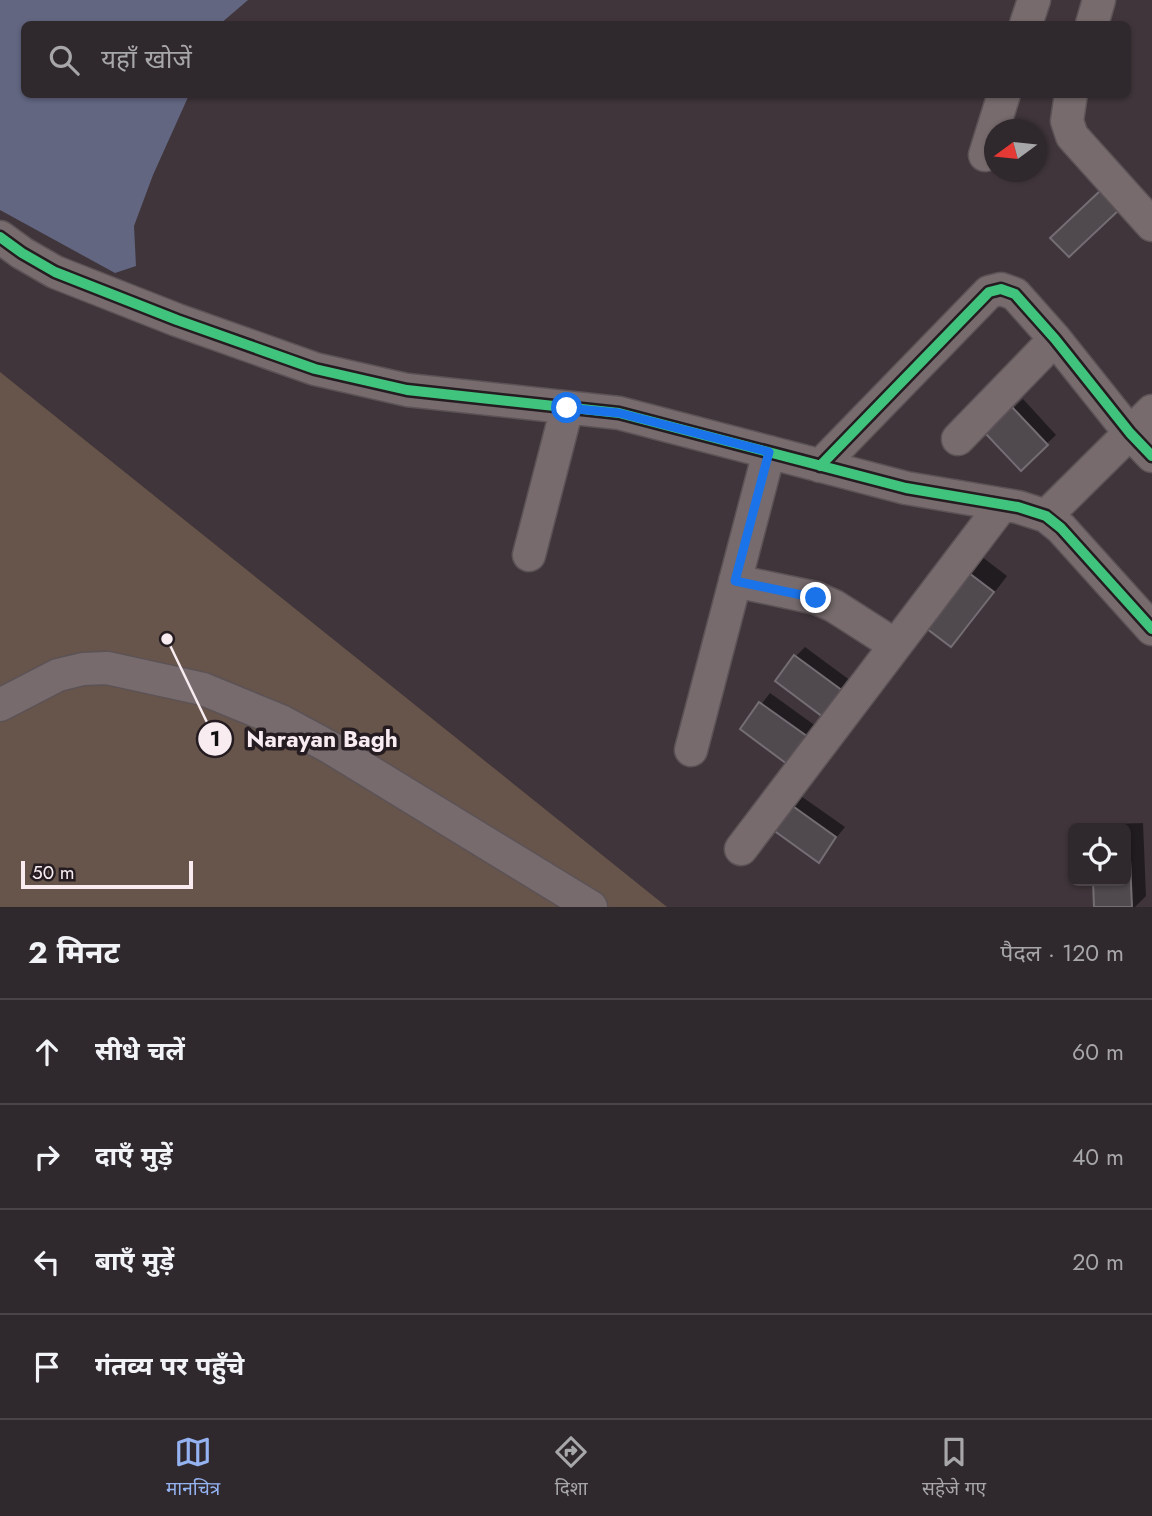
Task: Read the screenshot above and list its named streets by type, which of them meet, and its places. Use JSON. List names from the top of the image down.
{
  "places": ["Narayan Bagh"],
  "scale_bar": "50 m",
  "north": "left",
  "page": {
    "search": "यहाँ खोजें",
    "scale": "50 m",
    "heading": ["2 मिनट", "पैदल · 120 m"],
    "list": [
      ["सीधे चलें", "60 m"],
      ["दाएँ मुड़ें", "40 m"],
      ["बाएँ मुड़ें", "20 m"],
      "गंतव्य पर पहुँचे"
    ],
    "nav": ["मानचित्र", "दिशा", "सहेजे गए"]
  }
}
